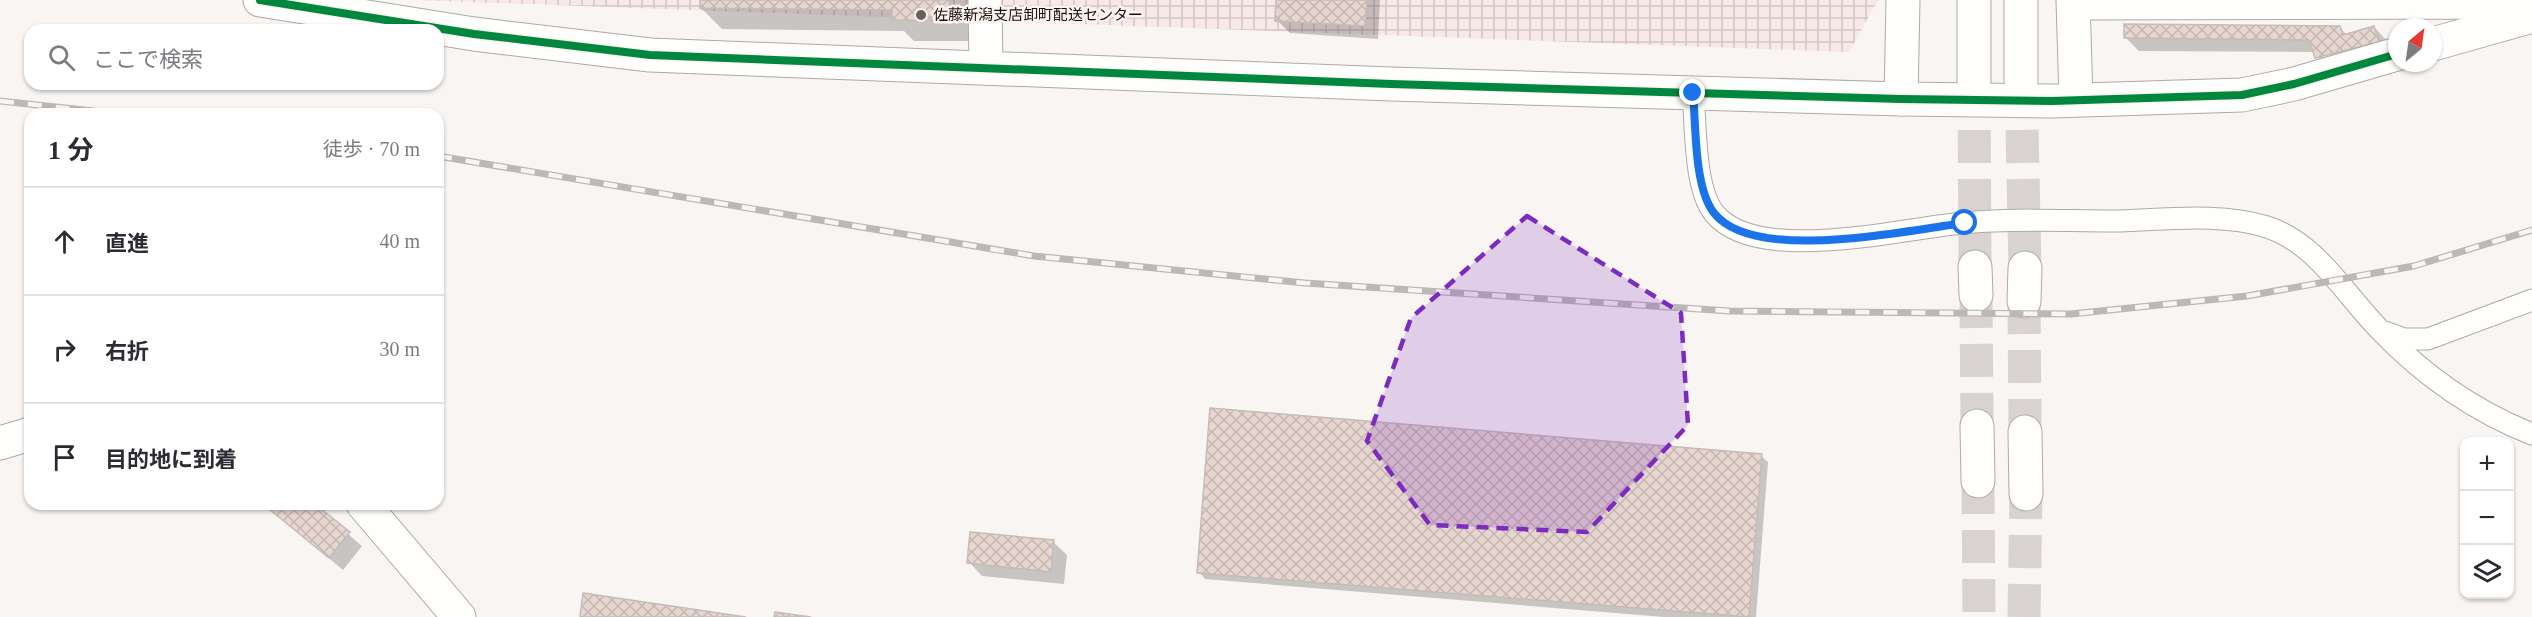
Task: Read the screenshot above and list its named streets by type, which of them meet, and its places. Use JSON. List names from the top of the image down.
{
  "places": ["佐藤新潟支店卸町配送センター"],
  "north": "top right",
  "page": {
    "search": "ここで検索",
    "heading": ["1 分", "徒歩 · 70 m"],
    "list": [
      ["直進", "40 m"],
      ["右折", "30 m"],
      "目的地に到着"
    ],
    "map_buttons": ["+", "−"]
  }
}
